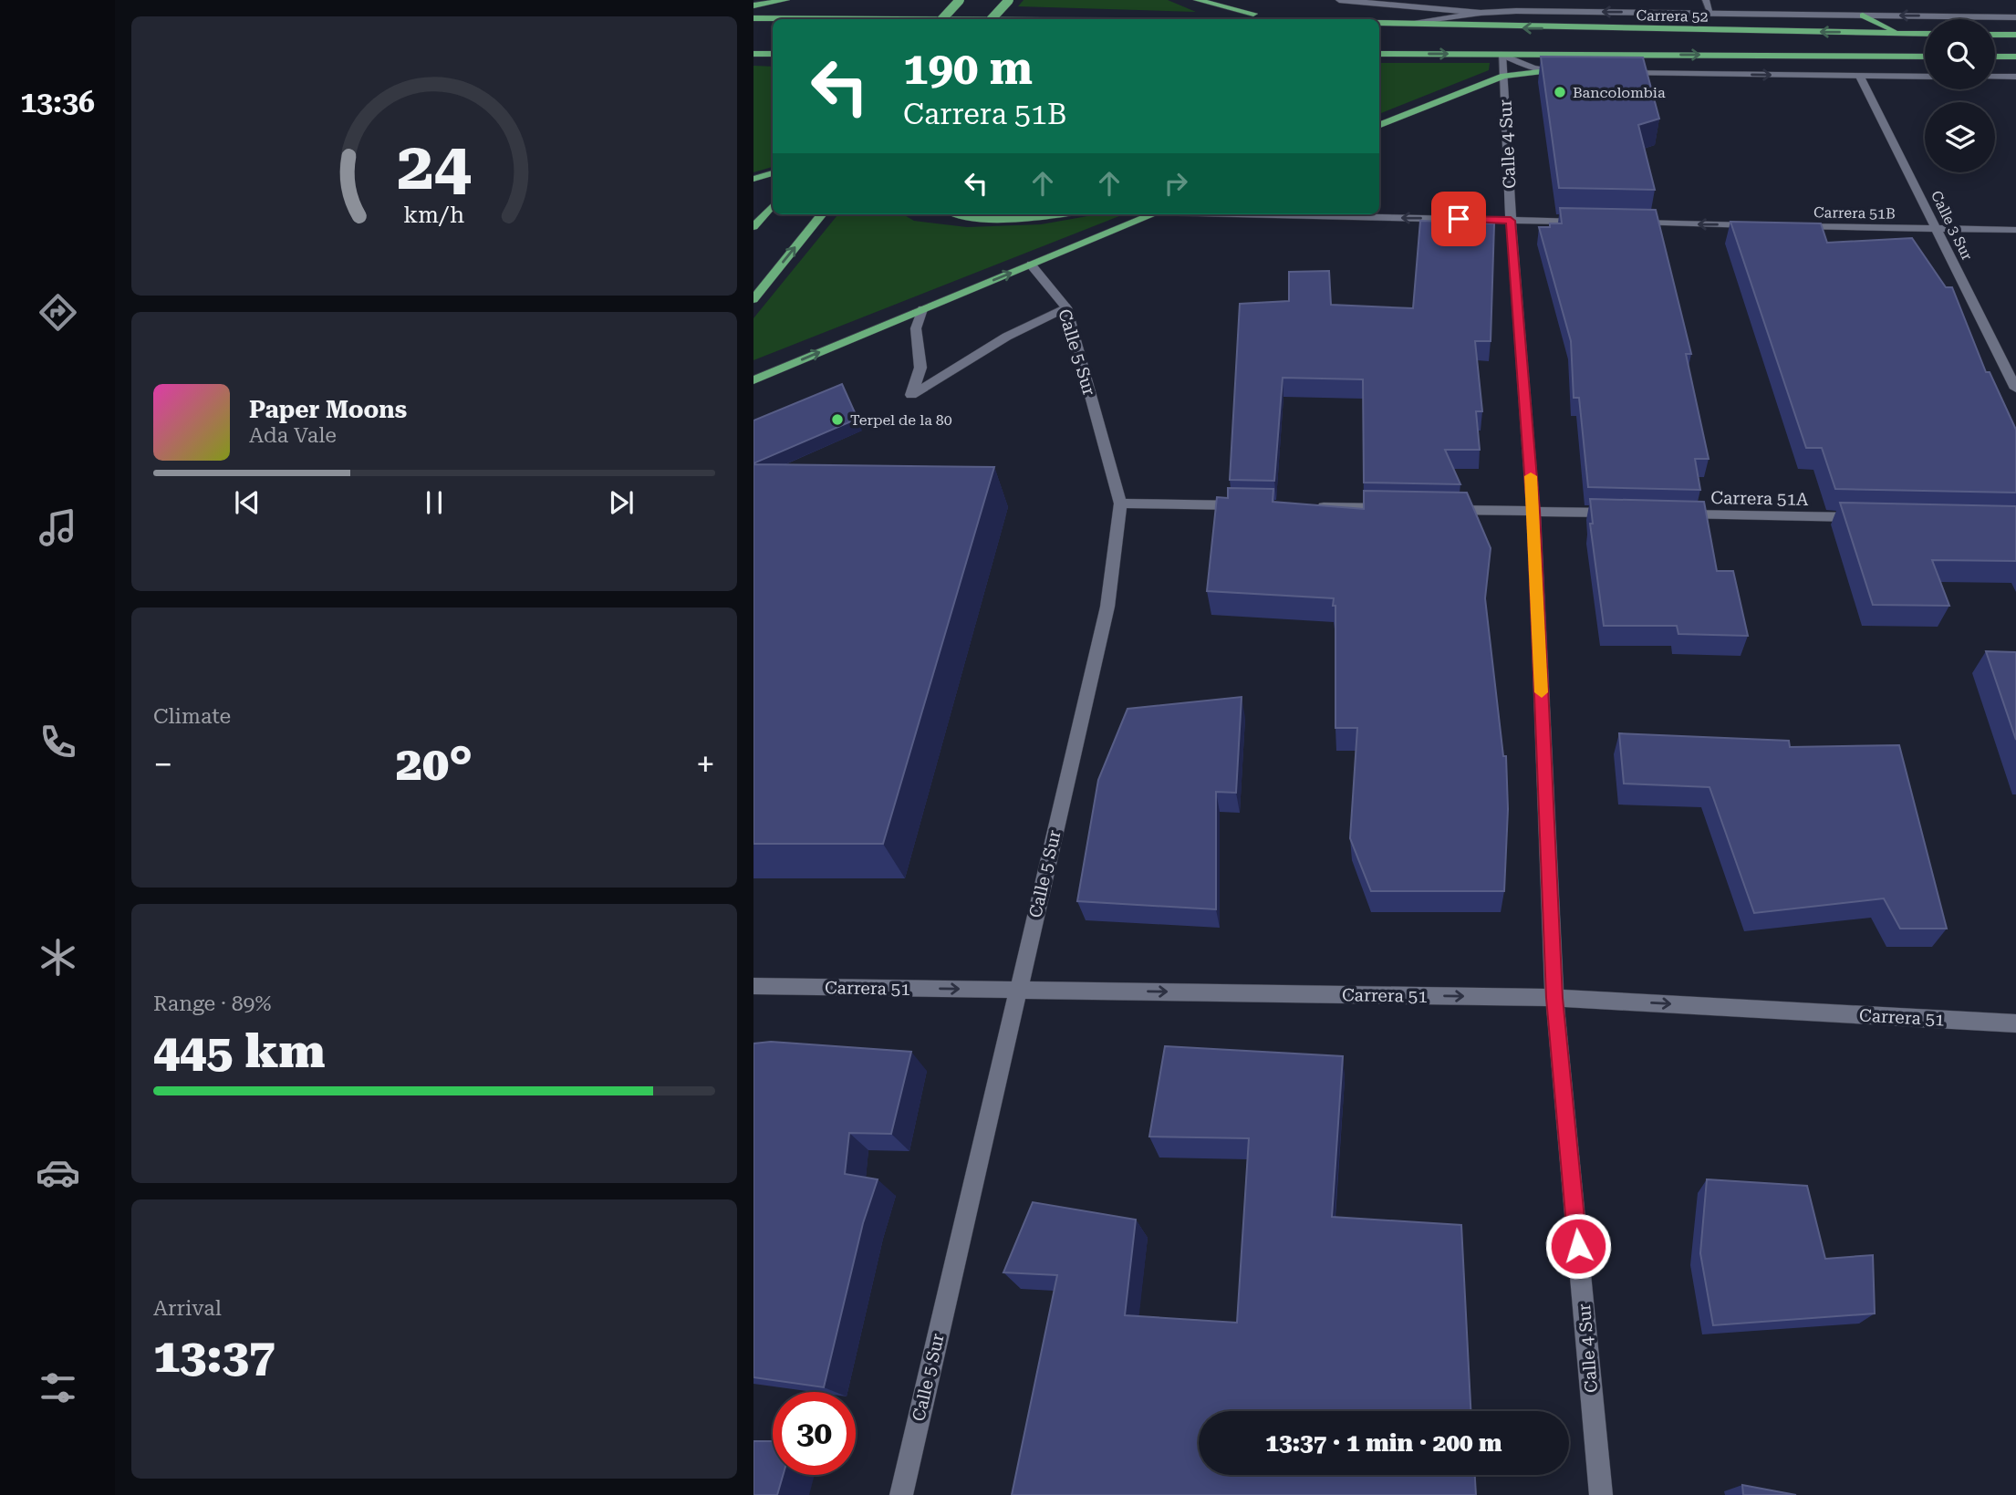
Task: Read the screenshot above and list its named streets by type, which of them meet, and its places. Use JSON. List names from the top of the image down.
{
  "streets": {
    "main road": ["Carrera 52"],
    "street": [
      "Calle 4 Sur",
      "Carrera 51B",
      "Calle 3 Sur",
      "Calle 5 Sur",
      "Carrera 51A",
      "Carrera 51"
    ]
  },
  "crossings": [
    ["Calle 4 Sur", "Carrera 51"],
    ["Carrera 51B", "Calle 3 Sur"],
    ["Calle 5 Sur", "Carrera 51"]
  ],
  "one_way": ["Carrera 51"],
  "places": ["Bancolombia", "Terpel de la 80"],
  "page": {
    "tabs": "13:36",
    "turn": ["190 m", "Carrera 51B"],
    "song": ["Paper Moons", "Ada Vale"],
    "tile": [
      "Climate",
      ["Range · 89%", "445 km"],
      ["Arrival", "13:37"]
    ],
    "heat": ["−", "20°", "+"],
    "limit": "30",
    "trip": "13:37 · 1 min · 200 m",
    "gauge": ["24", "km/h"]
  }
}
